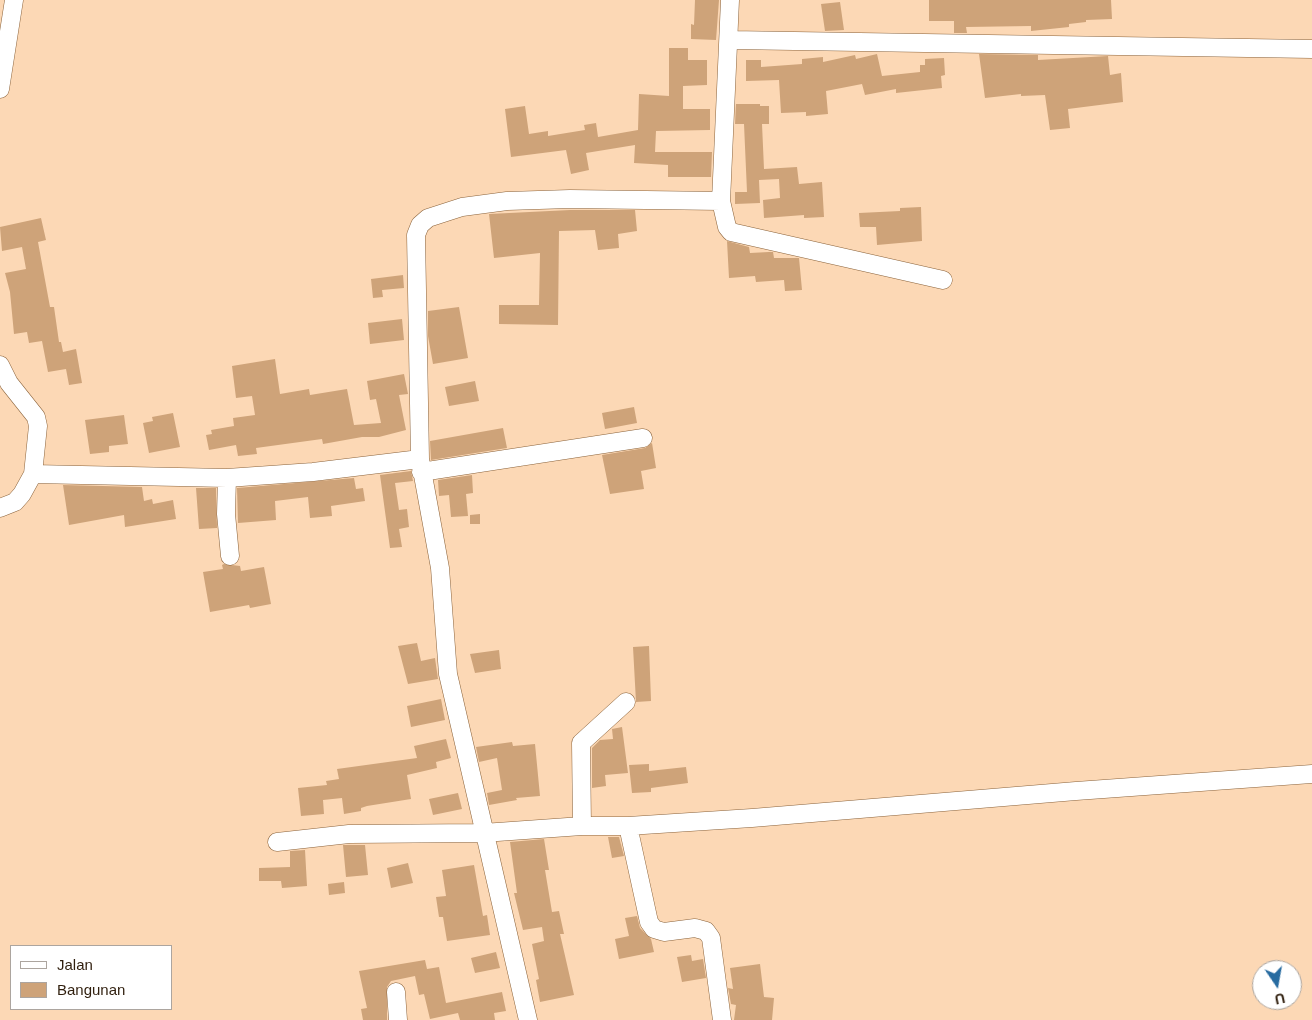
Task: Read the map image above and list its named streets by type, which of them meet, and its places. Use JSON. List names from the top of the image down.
{
  "legend": ["Jalan", "Bangunan"],
  "north": "bottom"
}
